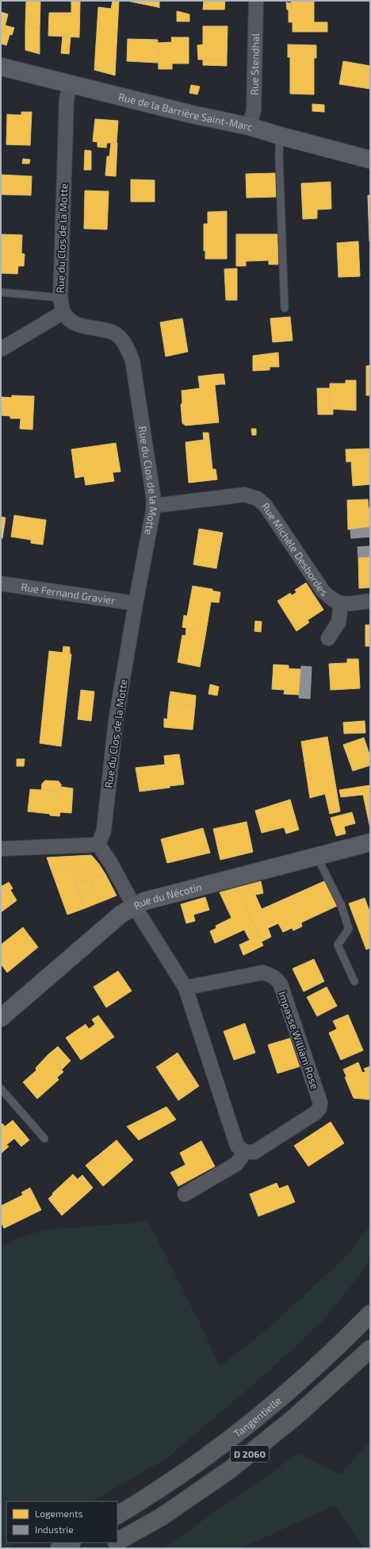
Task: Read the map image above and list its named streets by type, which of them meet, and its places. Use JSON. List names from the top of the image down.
{
  "streets": {
    "main road": ["Tangentielle", "D 2060"],
    "street": [
      "Rue Stendhal",
      "Rue de la Barrière Saint-Marc",
      "Rue du Clos de la Motte",
      "Rue Michèle Desbordes",
      "Rue Fernand Gravier",
      "Rue du Nécotin",
      "Impasse William Rose"
    ]
  },
  "crossings": [
    ["Rue Stendhal", "Rue de la Barrière Saint-Marc"],
    ["Rue de la Barrière Saint-Marc", "Rue du Clos de la Motte"],
    ["Rue du Clos de la Motte", "Rue Michèle Desbordes"],
    ["Rue du Clos de la Motte", "Rue Fernand Gravier"]
  ],
  "legend": ["Logements", "Industrie"]
}
